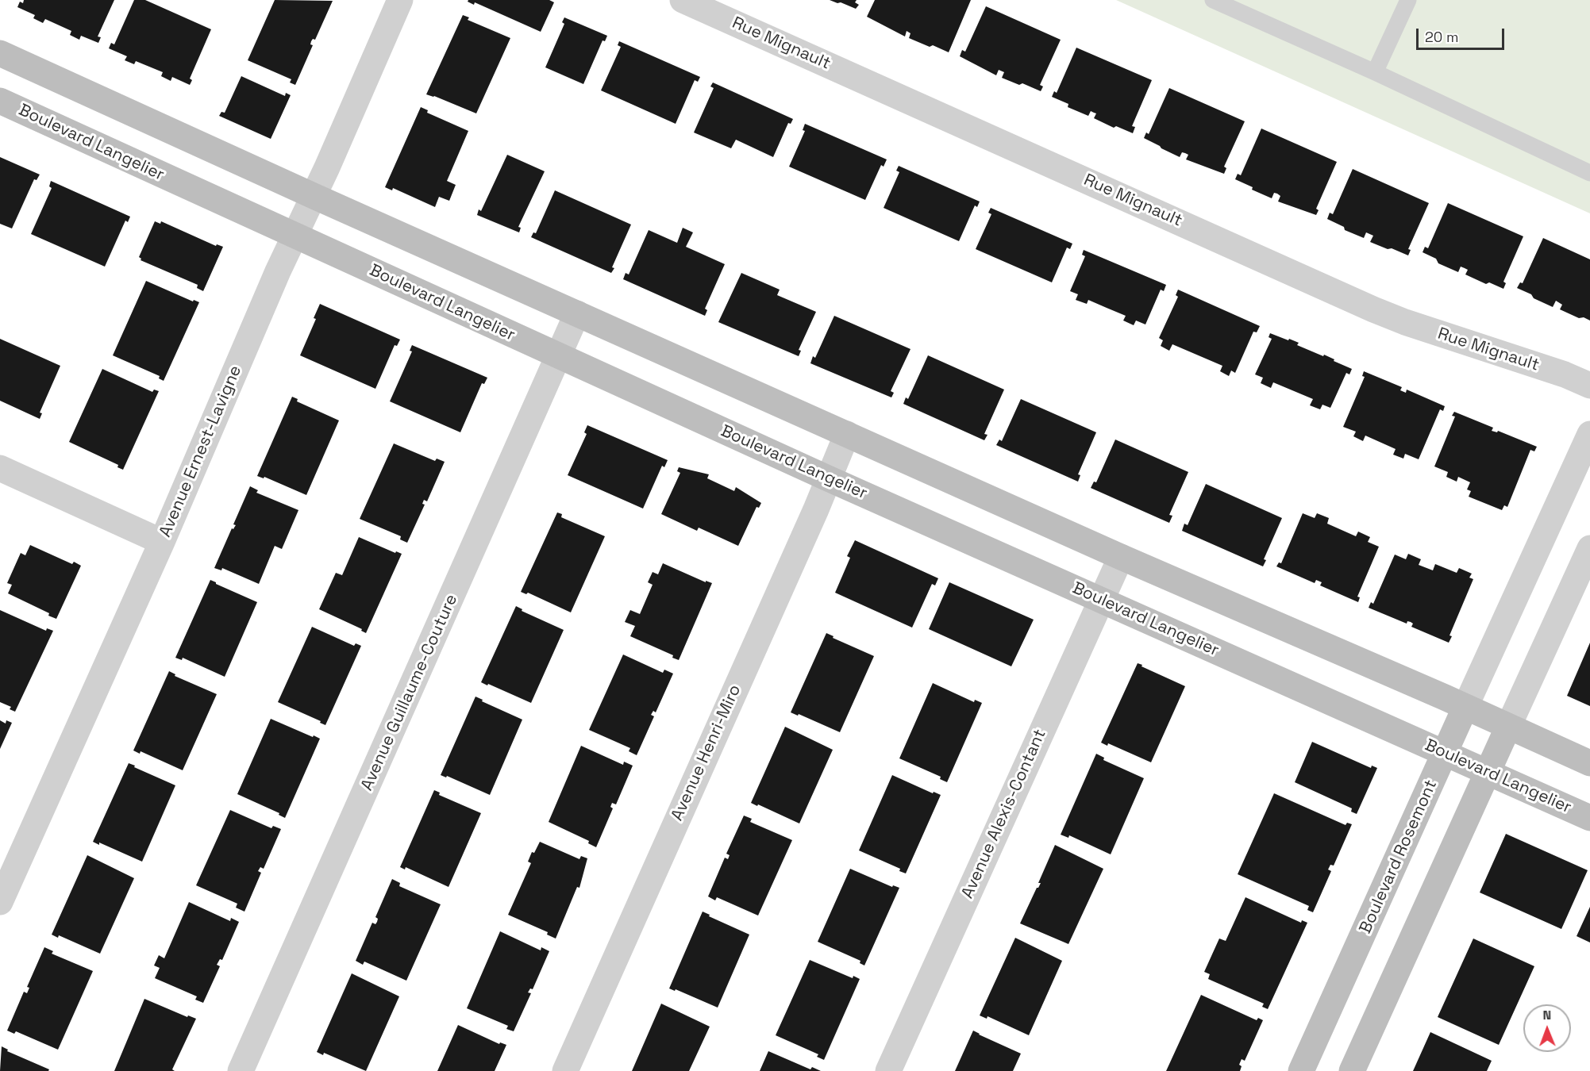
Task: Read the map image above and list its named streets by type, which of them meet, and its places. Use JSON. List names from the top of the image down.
{
  "streets": {
    "main road": ["Boulevard Langelier", "Boulevard Rosemont"],
    "street": [
      "Rue Mignault",
      "Avenue Ernest-Lavigne",
      "Avenue Guillaume-Couture",
      "Avenue Henri-Miro",
      "Avenue Alexis-Contant"
    ]
  },
  "crossings": [
    ["Boulevard Langelier", "Avenue Ernest-Lavigne"],
    ["Boulevard Langelier", "Avenue Guillaume-Couture"],
    ["Boulevard Langelier", "Avenue Henri-Miro"],
    ["Boulevard Langelier", "Avenue Alexis-Contant"],
    ["Boulevard Langelier", "Boulevard Rosemont"]
  ],
  "scale_bar": "20 m",
  "north": "top"
}
